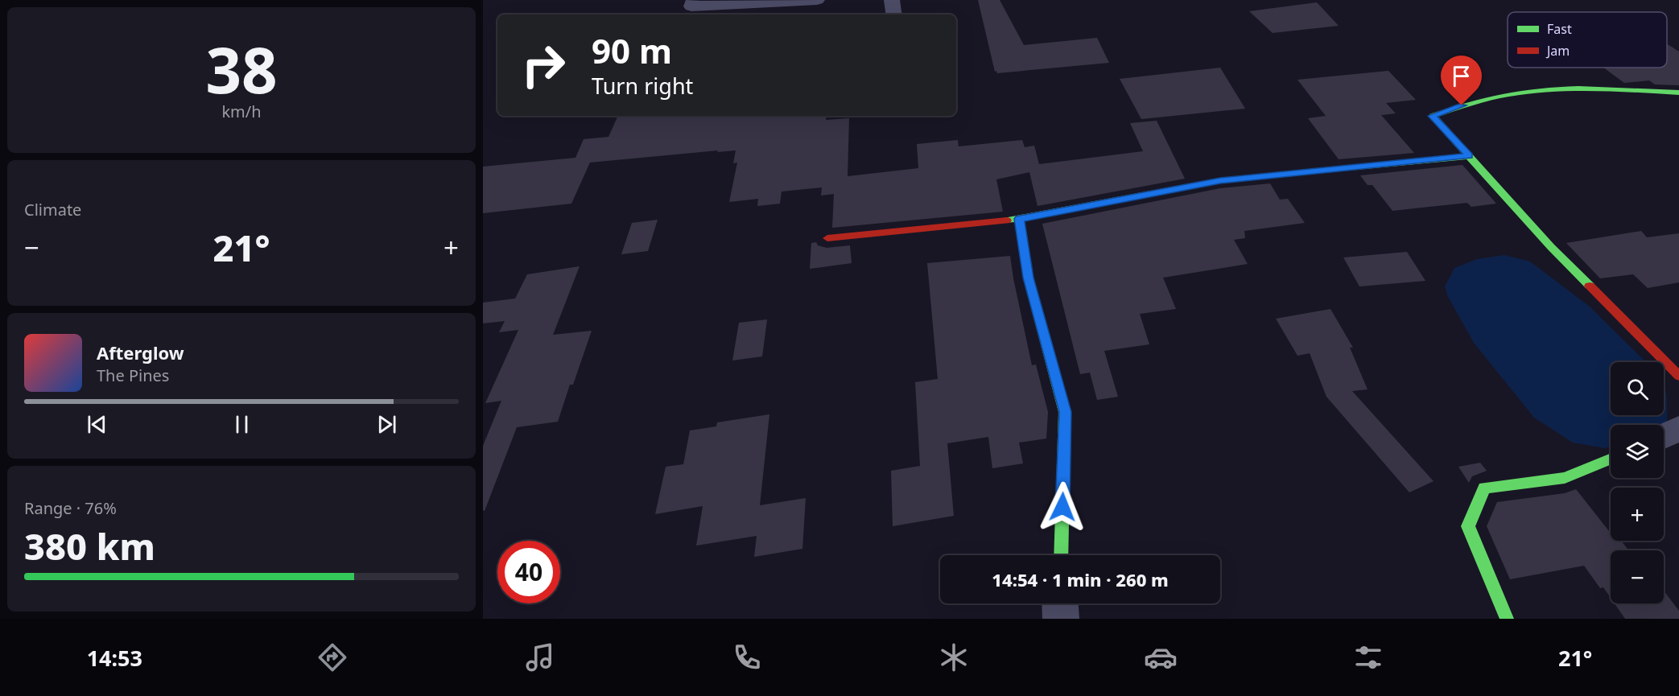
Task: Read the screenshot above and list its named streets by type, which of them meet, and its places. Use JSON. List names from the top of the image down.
{
  "legend": ["Fast", "Jam"],
  "page": {
    "tile": [
      ["38", "km/h"],
      "Climate",
      ["Range · 76%", "380 km"]
    ],
    "turn": ["90 m", "Turn right"],
    "heat": ["−", "21°", "+"],
    "song": ["Afterglow", "The Pines"],
    "map_buttons": ["+", "−"],
    "limit": "40",
    "trip": "14:54 · 1 min · 260 m",
    "tabs": ["14:53", "21°"]
  }
}
